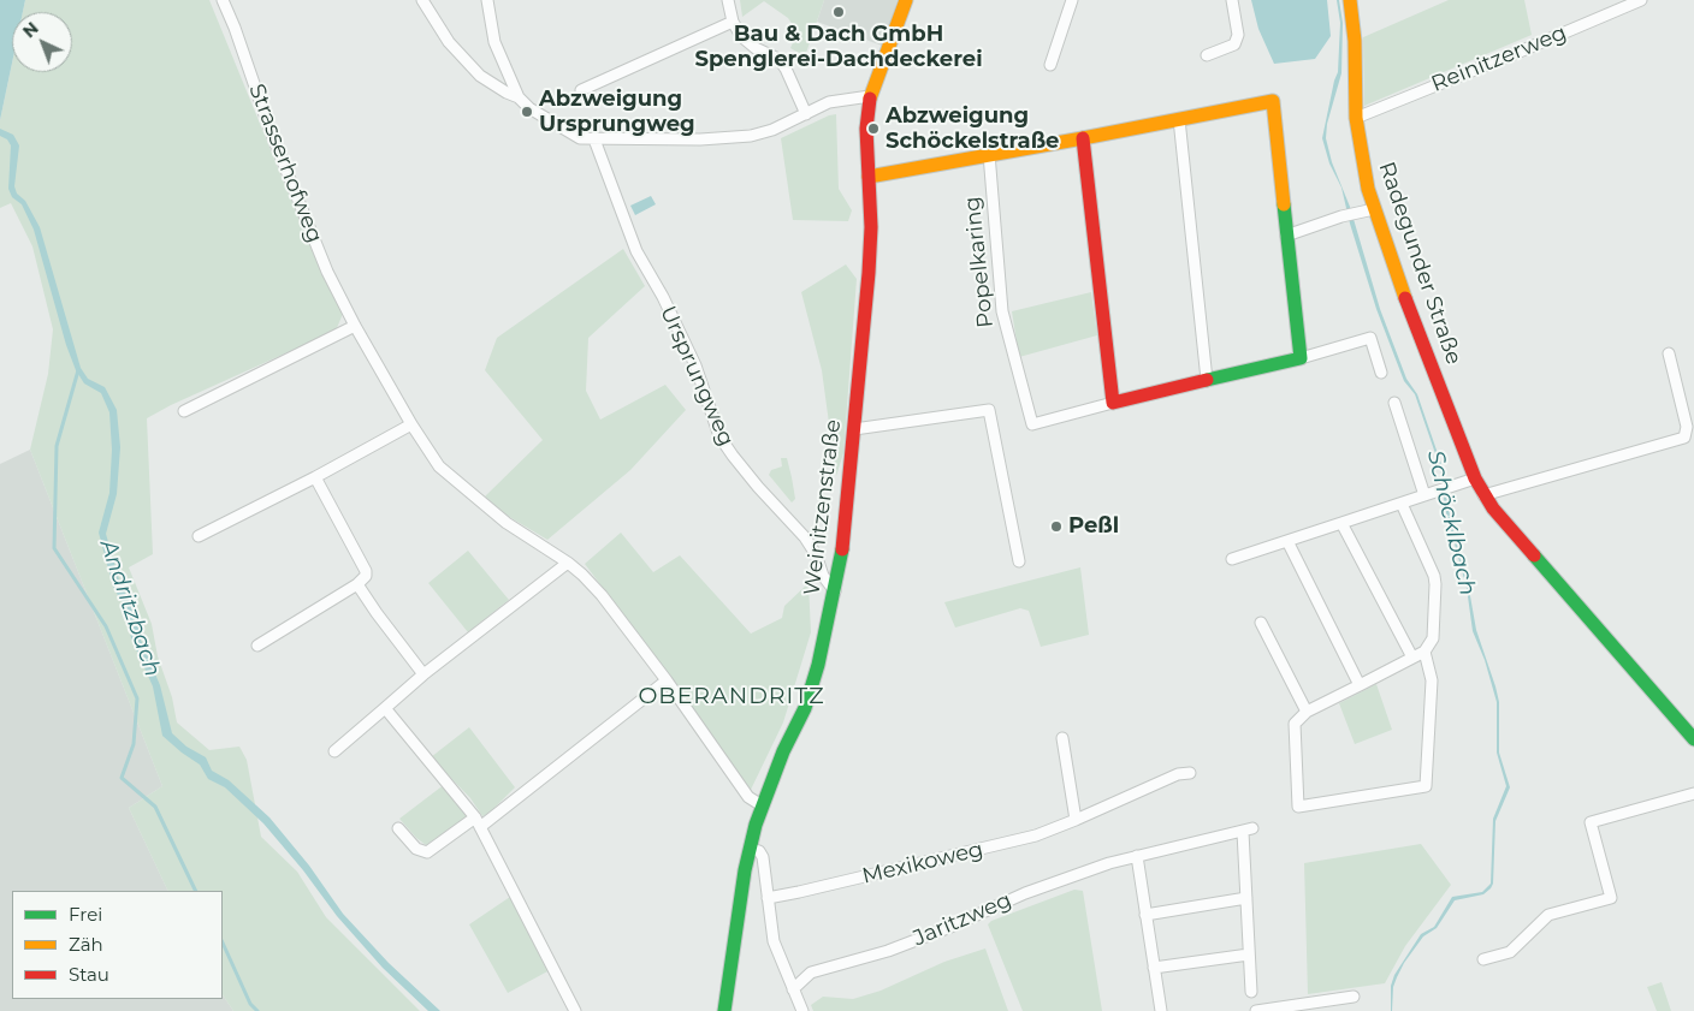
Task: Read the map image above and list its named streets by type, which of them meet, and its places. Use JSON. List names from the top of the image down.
{
  "streets": {
    "main road": ["Popelkaring", "Radegunder Straße", "Weinitzenstraße"],
    "street": [
      "Reinitzerweg",
      "Strasserhofweg",
      "Ursprungweg",
      "Mexikoweg",
      "Jaritzweg"
    ]
  },
  "crossings": [
    ["Reinitzerweg", "Radegunder Straße"],
    ["Strasserhofweg", "Weinitzenstraße"],
    ["Ursprungweg", "Weinitzenstraße"]
  ],
  "districts": ["OBERANDRITZ"],
  "water": ["Schöcklbach", "Andritzbach"],
  "places": [
    "Bau & Dach GmbH Spenglerei-Dachdeckerei",
    "Abzweigung Ursprungweg",
    "Abzweigung Schöckelstraße",
    "Peßl"
  ],
  "legend": ["Frei", "Zäh", "Stau"],
  "north": "top left"
}
